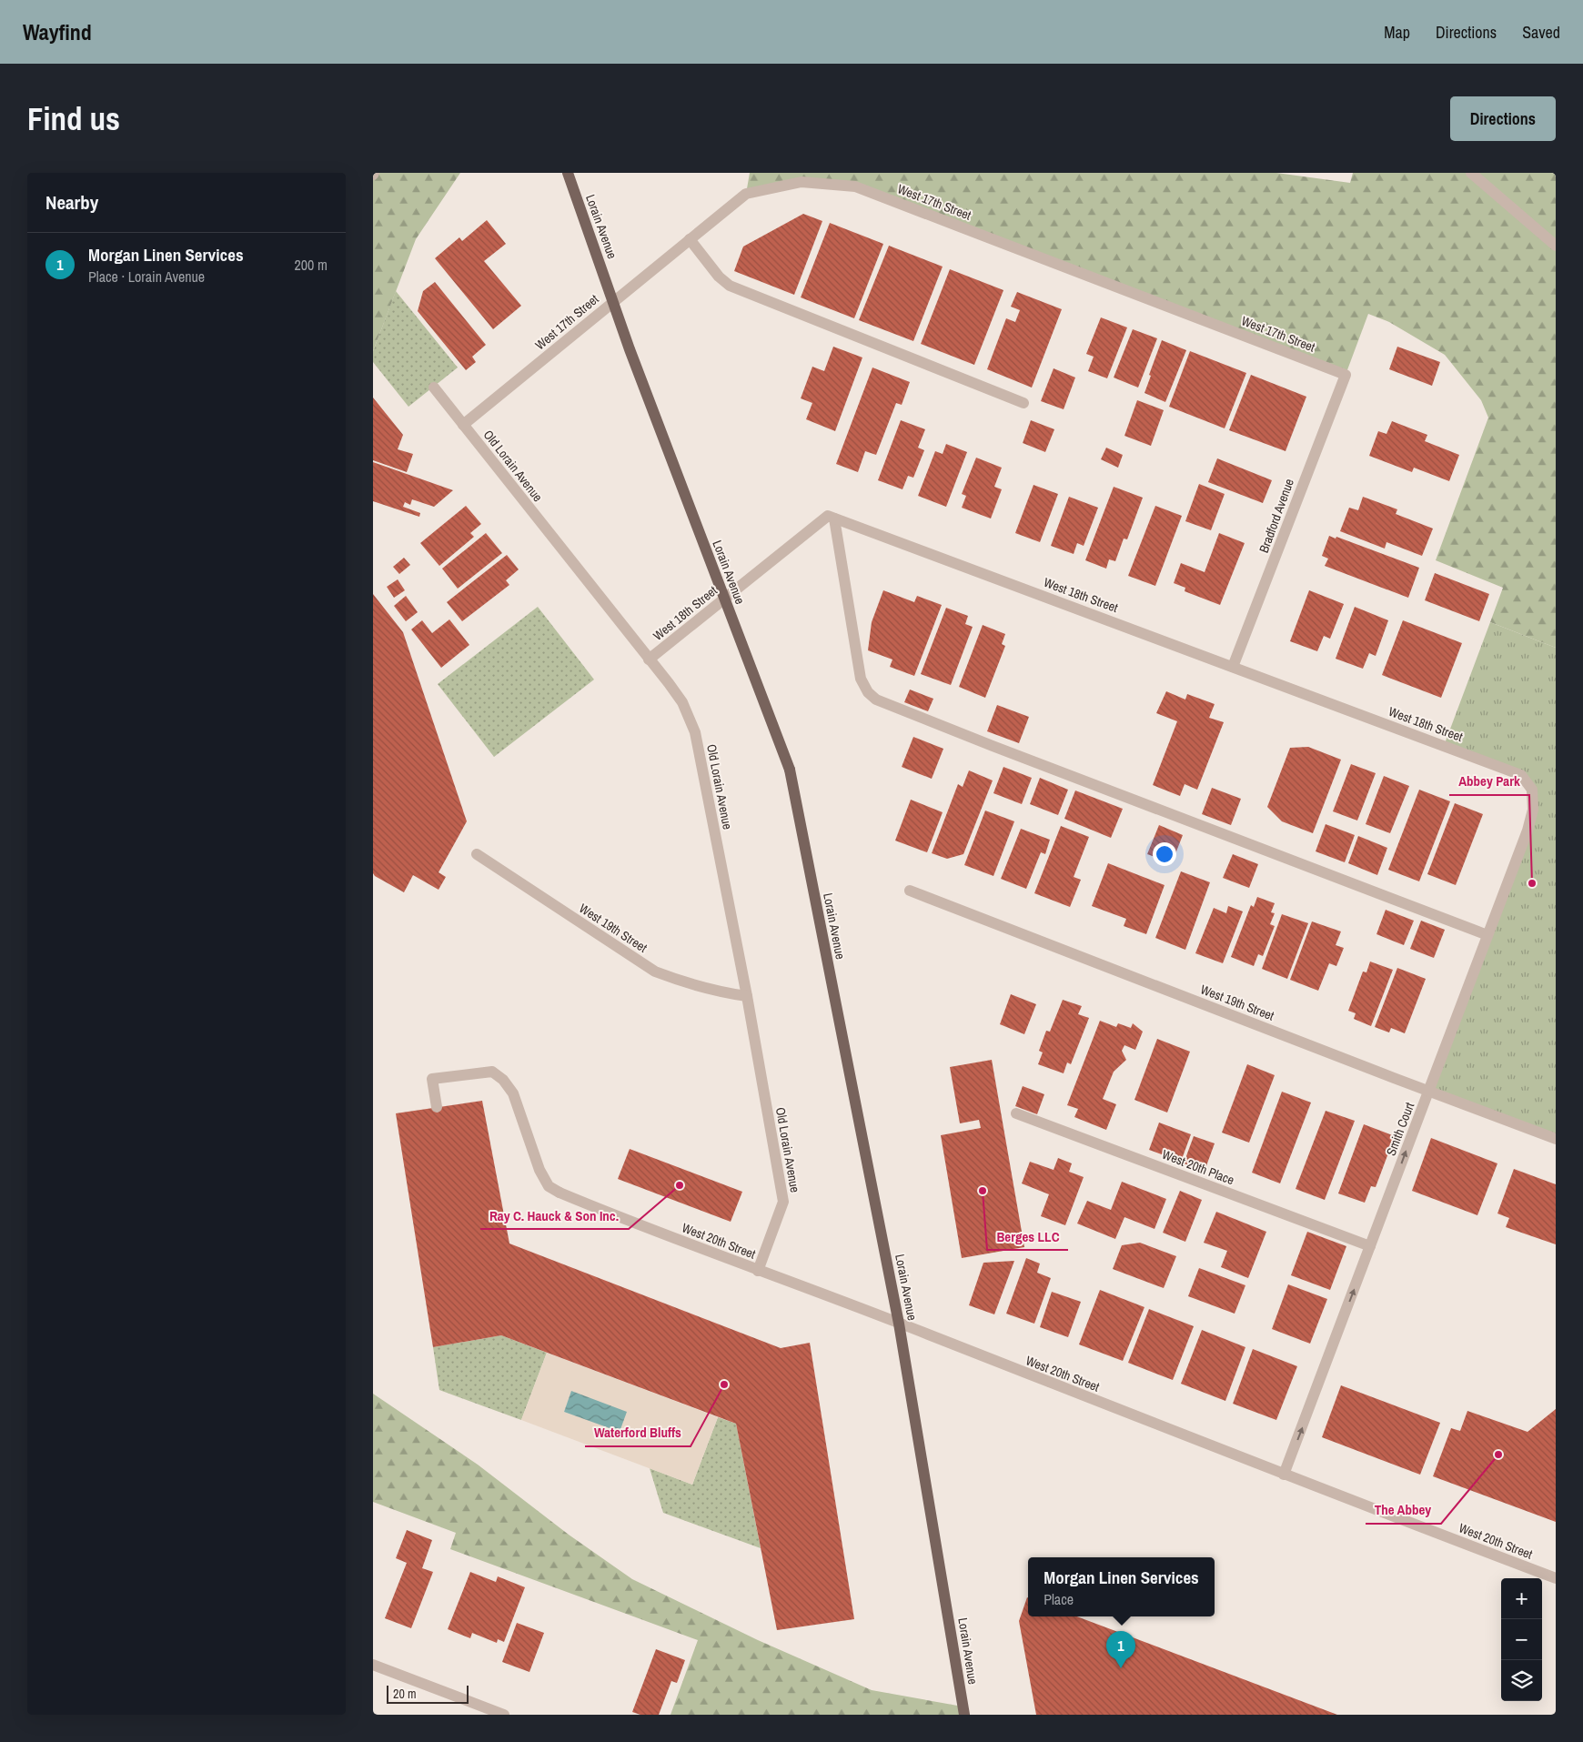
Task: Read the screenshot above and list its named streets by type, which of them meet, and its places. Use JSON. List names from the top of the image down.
{
  "streets": {
    "main road": ["Lorain Avenue"],
    "street": [
      "West 17th Street",
      "Old Lorain Avenue",
      "Bradford Avenue",
      "West 18th Street",
      "West 19th Street",
      "Smith Court",
      "West 20th Place",
      "West 20th Street"
    ]
  },
  "crossings": [
    ["West 17th Street", "Old Lorain Avenue"],
    ["West 17th Street", "Bradford Avenue"],
    ["Lorain Avenue", "West 20th Street"],
    ["Old Lorain Avenue", "West 18th Street"],
    ["Old Lorain Avenue", "West 19th Street"],
    ["Old Lorain Avenue", "West 20th Street"],
    ["Bradford Avenue", "West 18th Street"],
    ["West 18th Street", "Smith Court"],
    ["West 19th Street", "Smith Court"],
    ["Smith Court", "West 20th Place"],
    ["Smith Court", "West 20th Street"]
  ],
  "one_way": ["Smith Court"],
  "places": [
    "Abbey Park",
    "Ray C. Hauck & Son Inc.",
    "Berges LLC",
    "Waterford Bluffs",
    "The Abbey"
  ],
  "scale_bar": "20 m",
  "page": {
    "header": "Wayfind",
    "nav": ["Map", "Directions", "Saved"],
    "buttons": "Directions",
    "title": "Find us",
    "heading": "Nearby",
    "list": [
      {
        "mark": "1",
        "name": "Morgan Linen Services",
        "note": "Place · Lorain Avenue",
        "value": "200 m"
      }
    ],
    "popup": ["Morgan Linen Services", "Place"],
    "map_buttons": ["+", "−"],
    "pins": "1",
    "scale": "20 m"
  }
}
